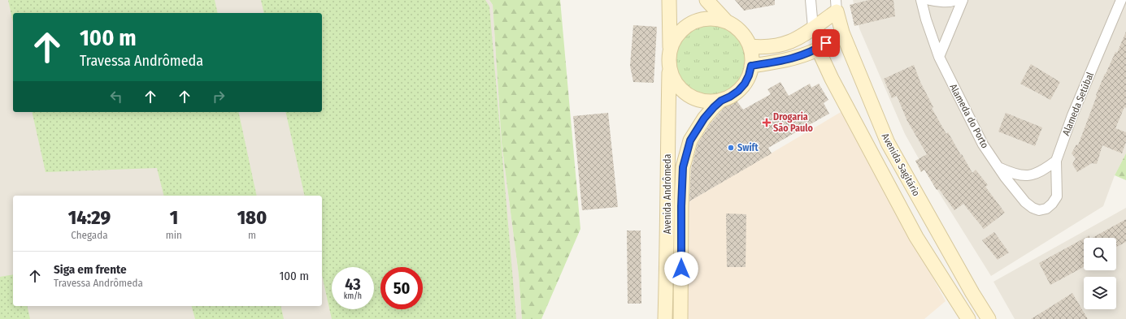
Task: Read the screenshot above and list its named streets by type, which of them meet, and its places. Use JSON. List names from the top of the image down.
{
  "streets": {
    "street": [
      "Alameda Setúbal",
      "Alameda do Porto",
      "Avenida Sagitário",
      "Avenida Andrômeda"
    ]
  },
  "crossings": [
    ["Alameda Setúbal", "Alameda do Porto"]
  ],
  "places": {
    "health": ["Drogaria São Paulo"],
    "other": ["Swift"]
  },
  "page": {
    "turn": ["100 m", "Travessa Andrômeda"],
    "eta": [
      "14:29",
      "Chegada",
      "1",
      "min",
      "180",
      "m"
    ],
    "list": [
      {
        "name": "Siga em frente",
        "note": "Travessa Andrômeda",
        "value": "100 m"
      }
    ],
    "speed": "43 km/h",
    "limit": "50"
  }
}
